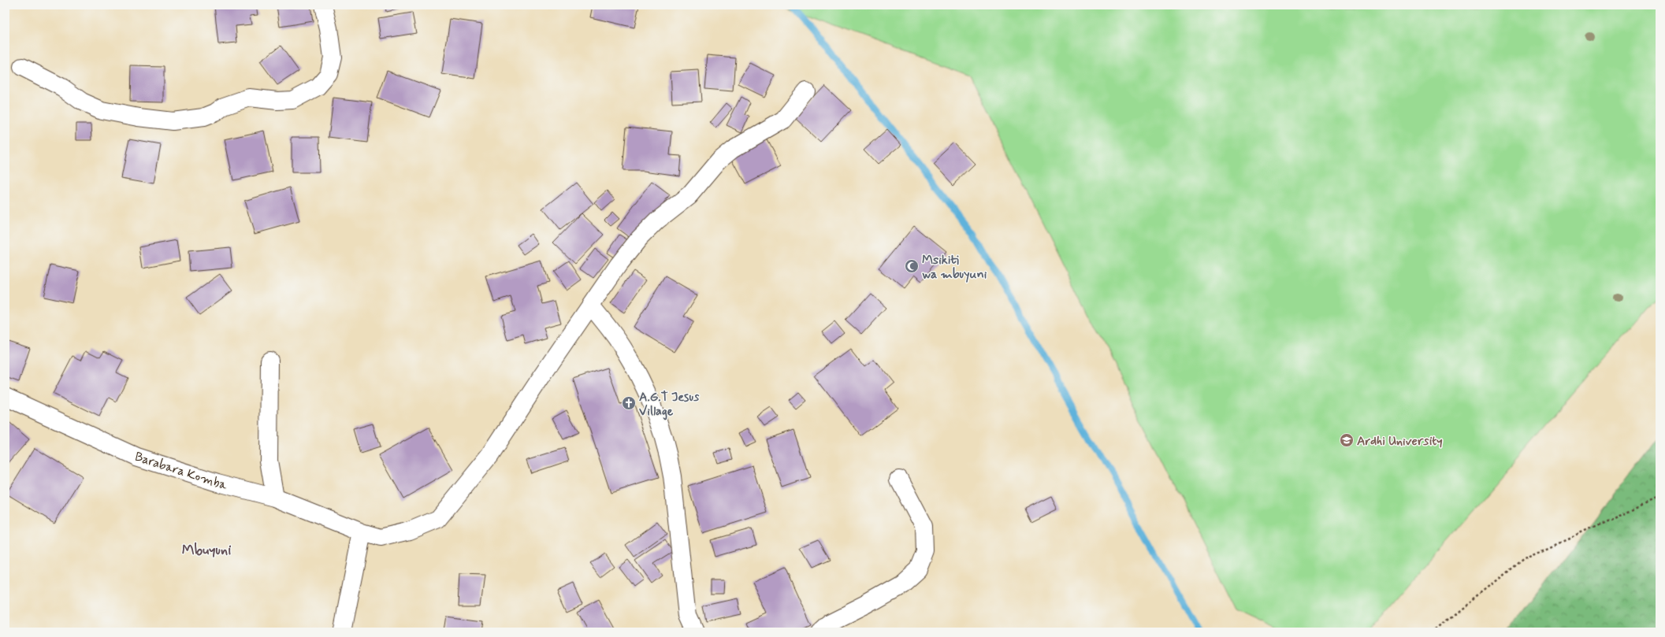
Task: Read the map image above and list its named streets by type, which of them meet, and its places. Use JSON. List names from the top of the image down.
{
  "streets": {
    "street": ["Barabara Komba"]
  },
  "districts": ["Mbuyuni"],
  "places": {
    "mosque": ["Msikiti wa mbuyuni"],
    "church": ["A.G.T Jesus Village"],
    "school or university": ["Ardhi University"]
  }
}
